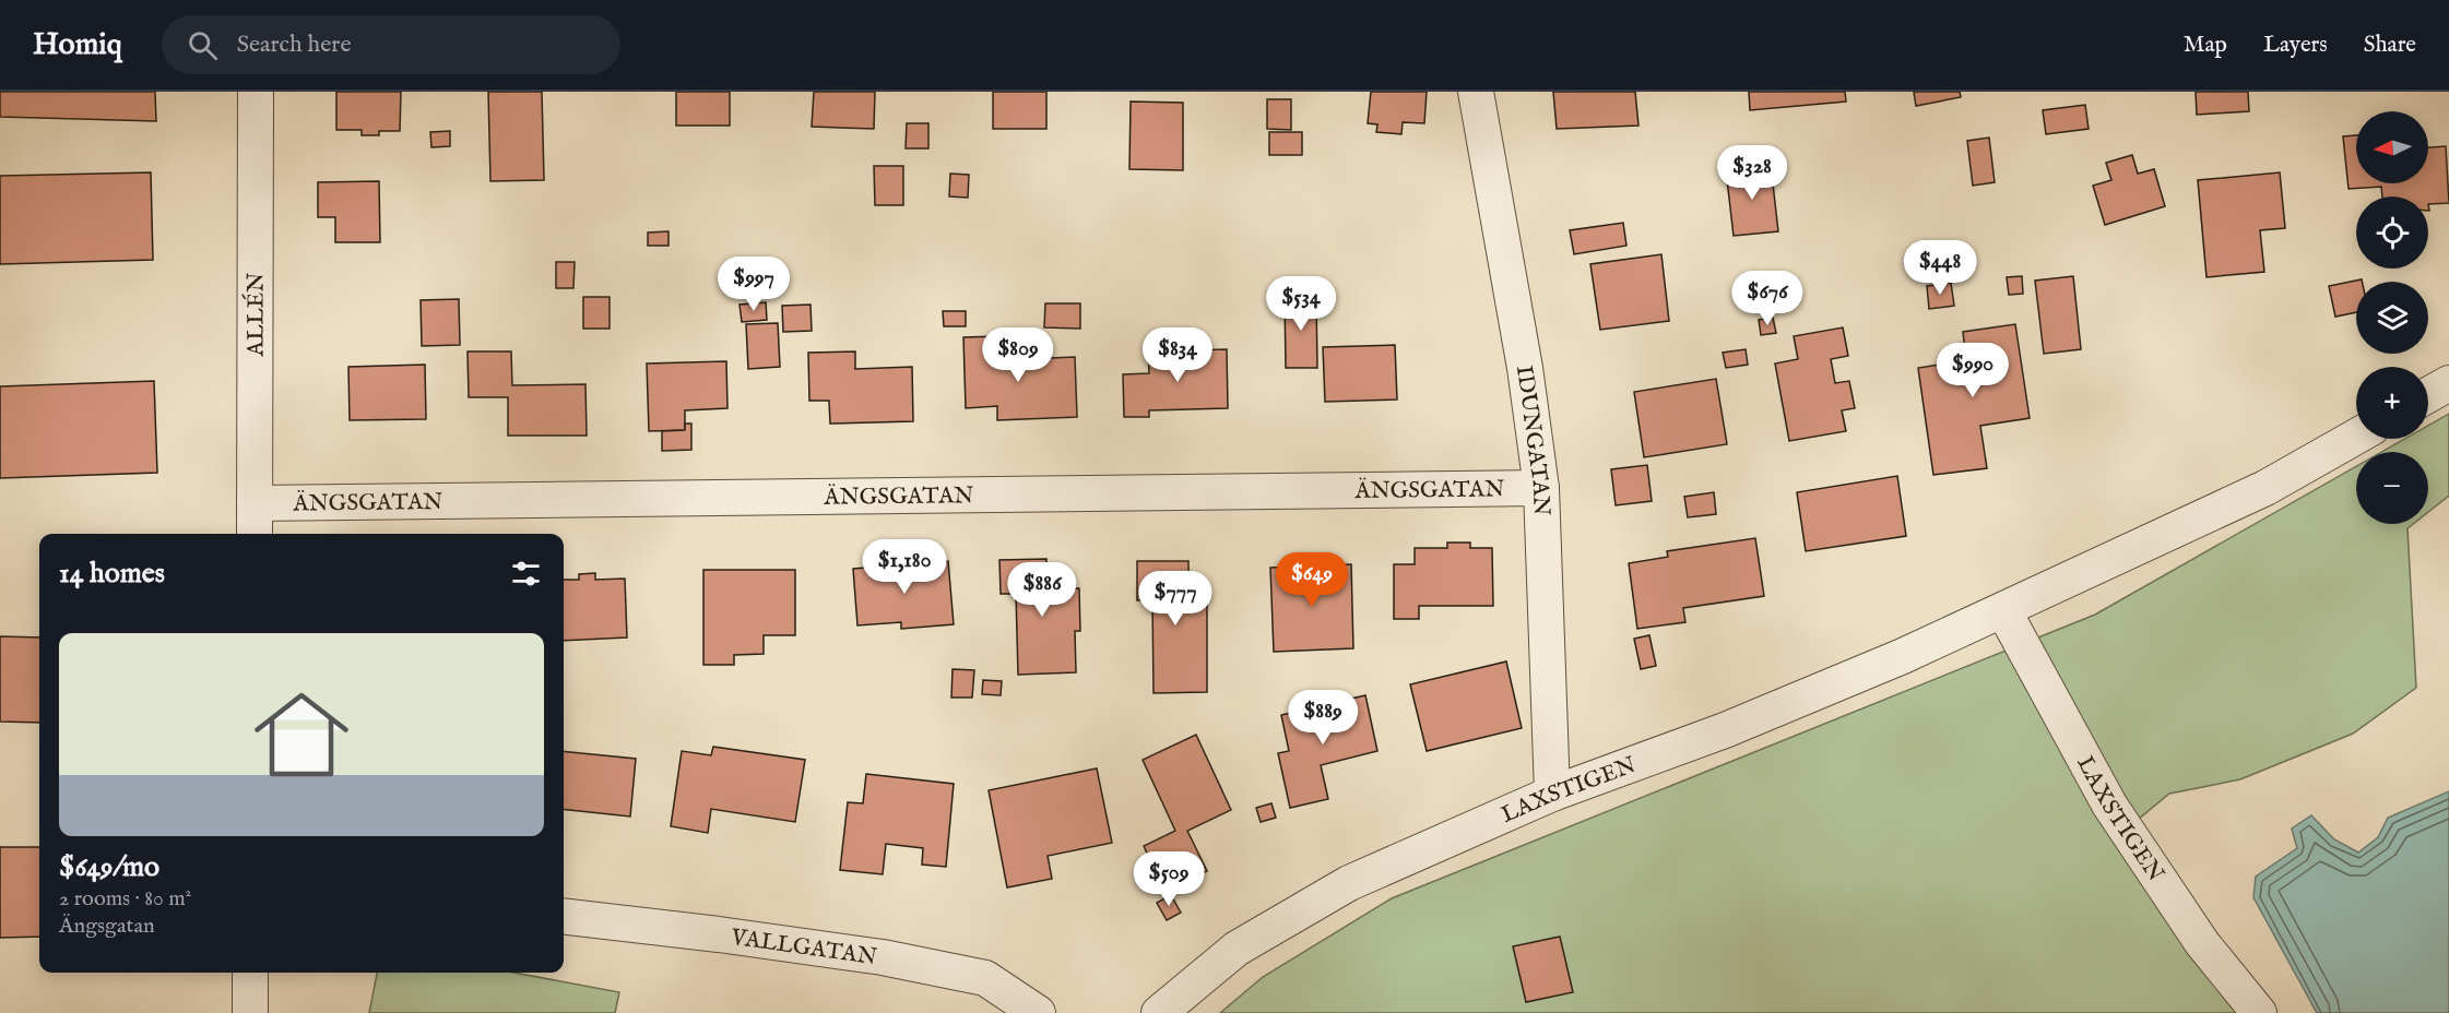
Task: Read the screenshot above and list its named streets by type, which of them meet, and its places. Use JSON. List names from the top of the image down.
{
  "streets": {
    "street": [
      "ALLÉN",
      "IDUNGATAN",
      "ÄNGSGATAN",
      "LAXSTIGEN",
      "VALLGATAN"
    ]
  },
  "crossings": [
    ["ALLÉN", "ÄNGSGATAN"],
    ["IDUNGATAN", "ÄNGSGATAN"],
    ["IDUNGATAN", "LAXSTIGEN"]
  ],
  "north": "left",
  "page": {
    "header": "Homiq",
    "search": "Search here",
    "nav": ["Map", "Layers", "Share"],
    "map_buttons": ["+", "−"],
    "price": [
      "$328",
      "$448",
      "$997",
      "$676",
      "$534",
      "$809",
      "$834",
      "$990",
      "$1,180",
      "$649",
      "$886",
      "$777",
      "$889",
      "$509"
    ],
    "heading": "14 homes",
    "list": [
      {
        "name": "$649/mo",
        "note": "2 rooms · 80 m² · Ängsgatan"
      }
    ]
  }
}
